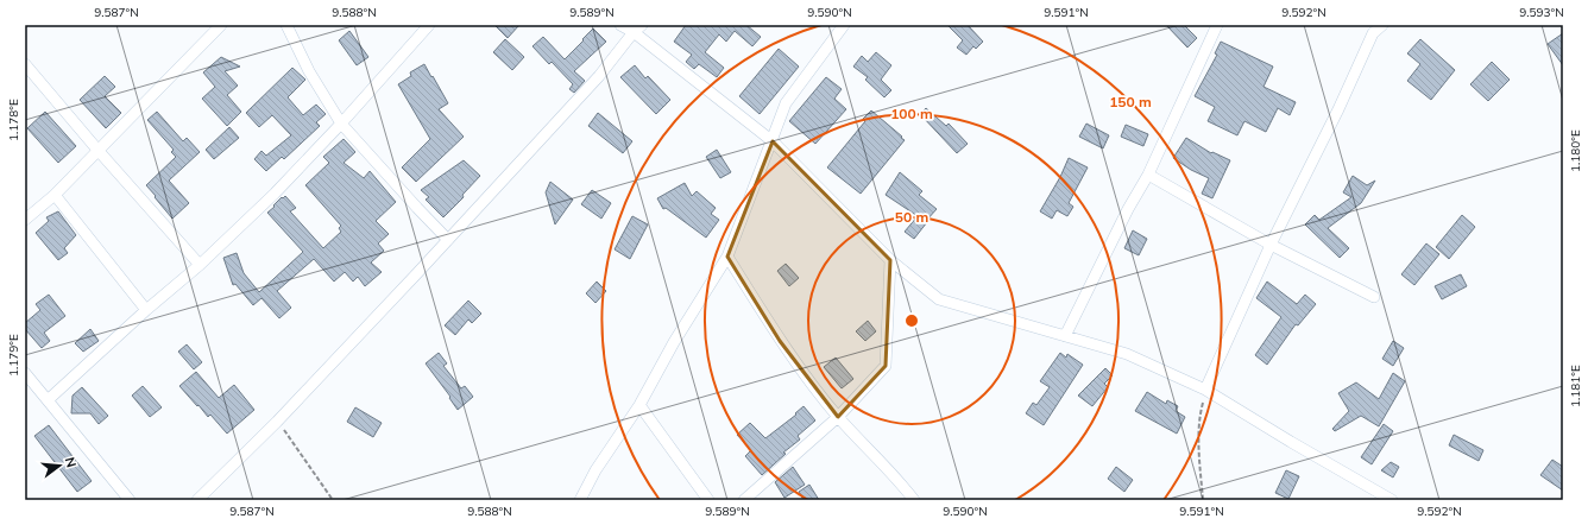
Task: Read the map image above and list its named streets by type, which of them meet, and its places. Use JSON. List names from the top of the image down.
{
  "north": "right",
  "coordinates": [
    "9.587°N",
    "9.588°N",
    "9.589°N",
    "9.590°N",
    "9.591°N",
    "9.592°N",
    "9.593°N",
    "1.178°E",
    "1.180°E",
    "1.179°E",
    "1.181°E"
  ],
  "rings": ["150 m", "100 m", "50 m"]
}
